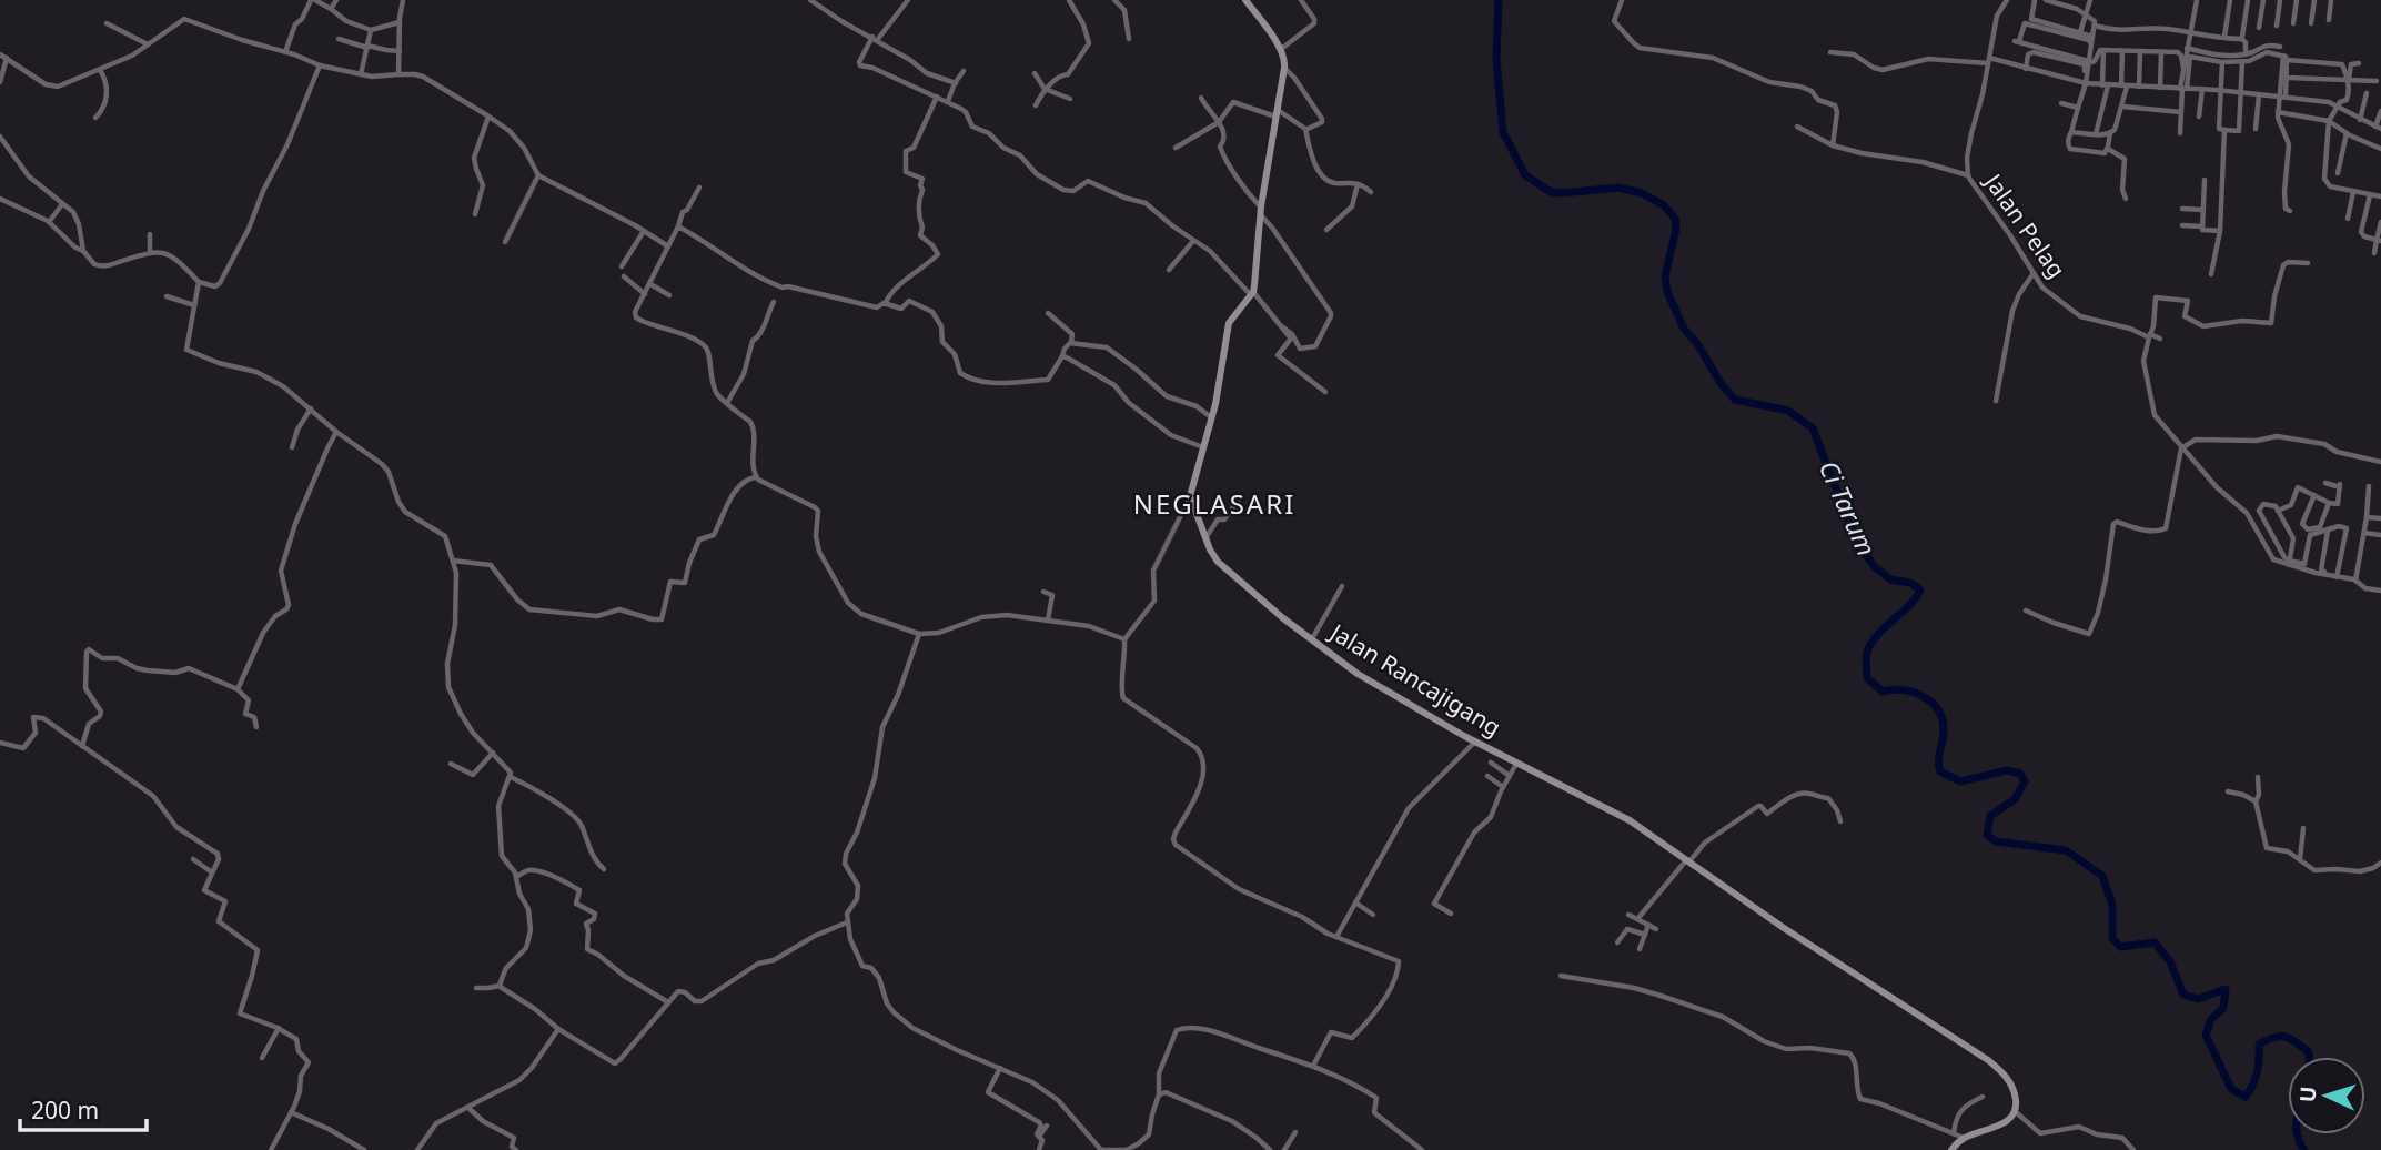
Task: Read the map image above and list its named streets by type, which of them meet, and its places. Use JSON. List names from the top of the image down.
{
  "streets": {
    "main road": ["Jalan Rancajigang"],
    "street": ["Jalan Pelag"]
  },
  "districts": ["NEGLASARI"],
  "water": ["Ci Tarum"],
  "scale_bar": "200 m",
  "north": "left"
}
